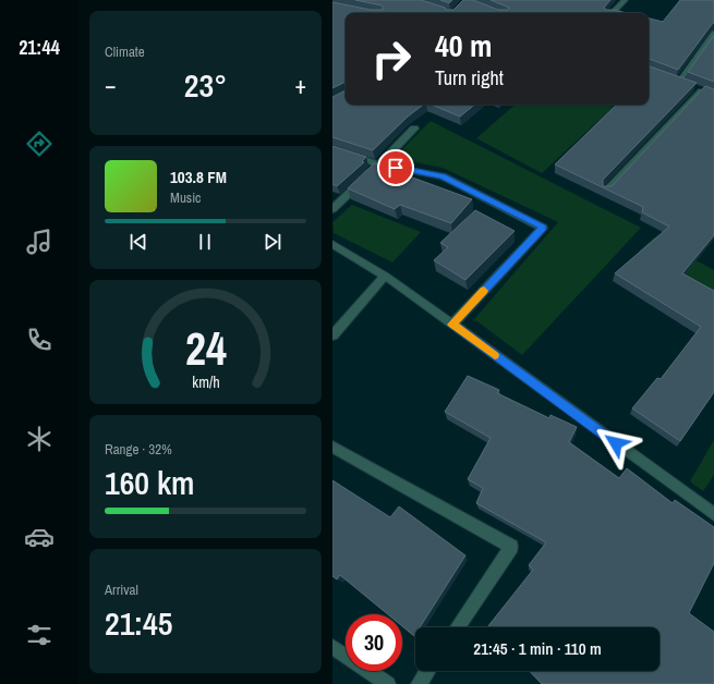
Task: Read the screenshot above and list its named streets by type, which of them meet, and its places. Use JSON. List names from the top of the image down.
{
  "page": {
    "tabs": "21:44",
    "tile": [
      "Climate",
      ["Range · 32%", "160 km"],
      ["Arrival", "21:45"]
    ],
    "turn": ["40 m", "Turn right"],
    "heat": ["−", "23°", "+"],
    "song": ["103.8 FM", "Music"],
    "limit": "30",
    "trip": "21:45 · 1 min · 110 m",
    "gauge": ["24", "km/h"]
  }
}
